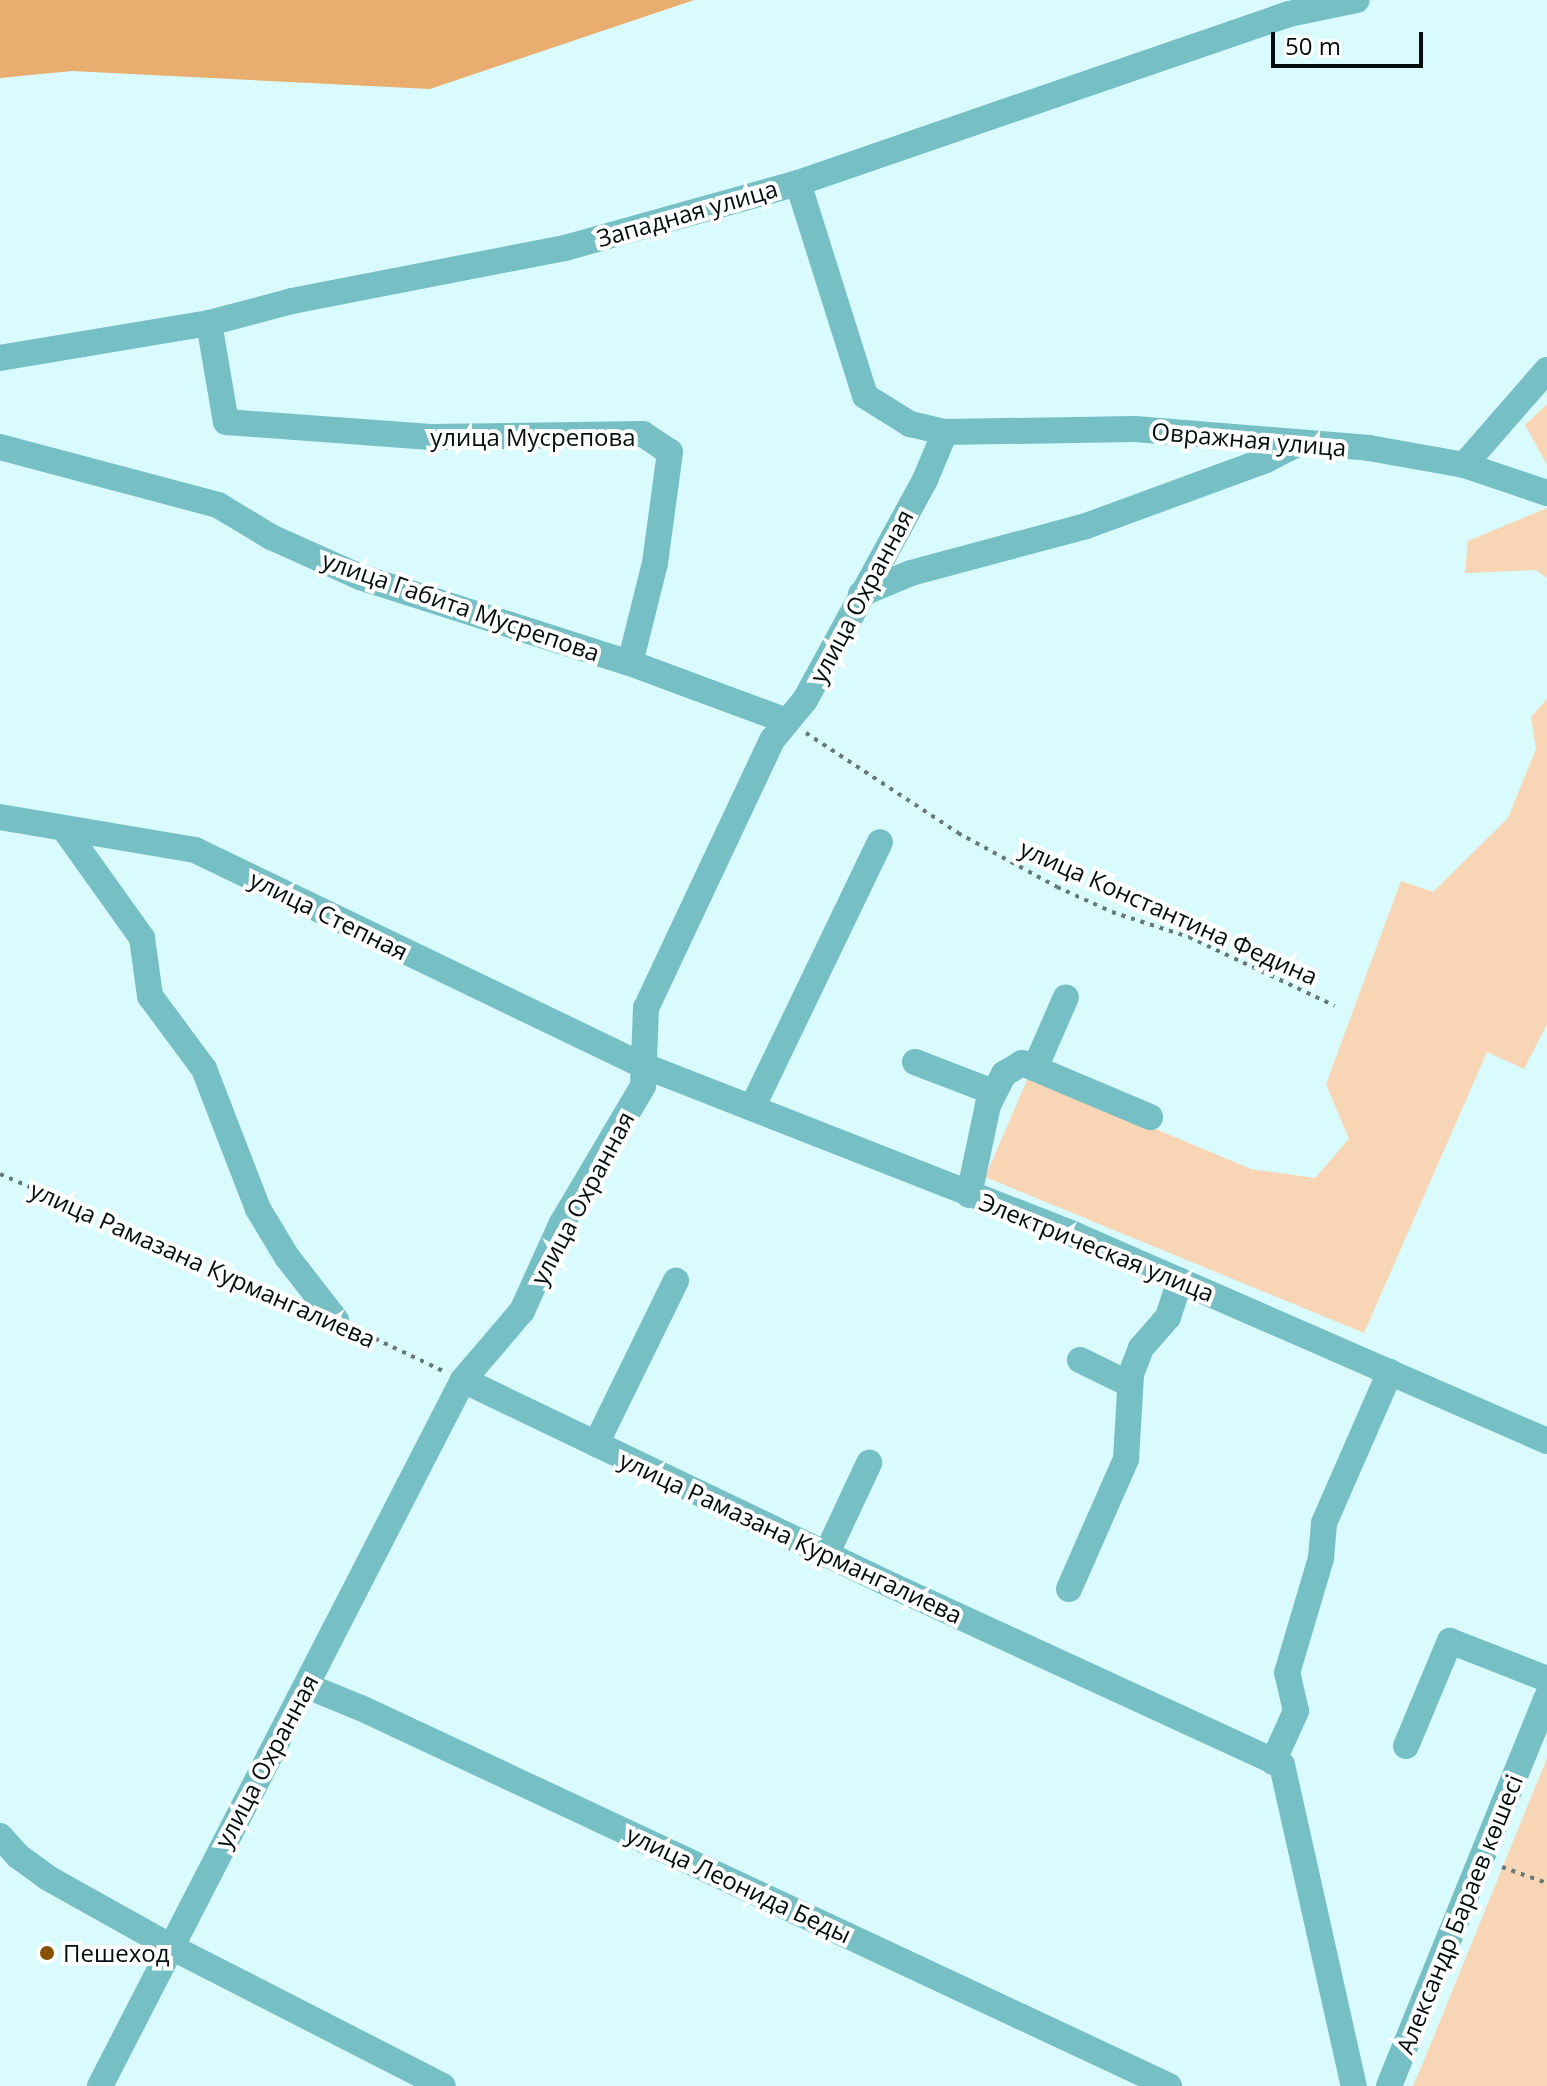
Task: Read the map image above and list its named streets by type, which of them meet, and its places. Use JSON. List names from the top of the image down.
{
  "streets": {
    "street": [
      "Западная улица",
      "улица Мусрепова",
      "Овражная улица",
      "улица Охранная",
      "улица Габита Мусрепова",
      "улица Степная",
      "Электрическая улица",
      "улица Рамазана Курмангалиева",
      "улица Леонида Беды",
      "Александр Бараев көшесі"
    ],
    "path": ["улица Константина Федина"]
  },
  "crossings": [
    ["Западная улица", "улица Мусрепова"],
    ["Западная улица", "Овражная улица"],
    ["улица Мусрепова", "улица Габита Мусрепова"],
    ["Овражная улица", "улица Охранная"],
    ["улица Охранная", "улица Габита Мусрепова"],
    ["улица Охранная", "улица Константина Федина"],
    ["улица Охранная", "улица Степная"],
    ["улица Охранная", "Электрическая улица"],
    ["улица Охранная", "улица Рамазана Курмангалиева"],
    ["улица Охранная", "улица Леонида Беды"],
    ["улица Габита Мусрепова", "улица Константина Федина"],
    ["улица Степная", "Электрическая улица"]
  ],
  "places": ["Пешеход"],
  "scale_bar": "50 m"
}
